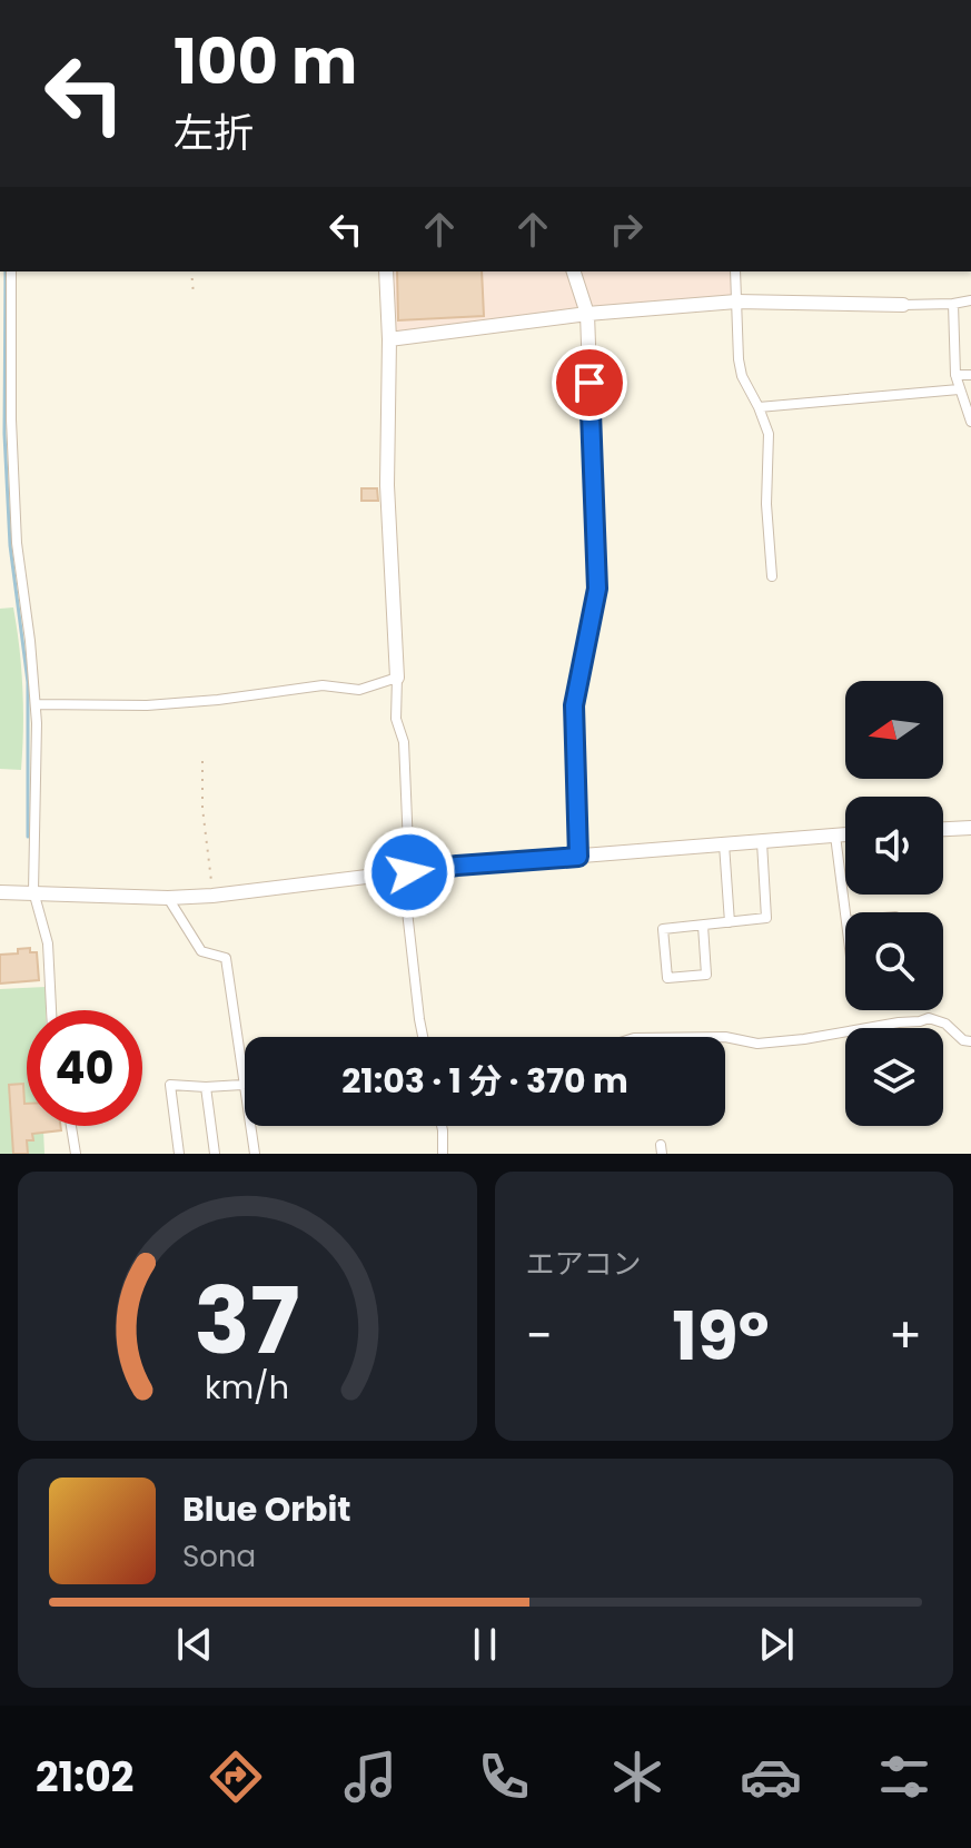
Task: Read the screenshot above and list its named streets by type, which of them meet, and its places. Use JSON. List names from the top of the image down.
{
  "north": "left",
  "page": {
    "turn": ["100 m", "左折"],
    "limit": "40",
    "trip": "21:03 · 1 分 · 370 m",
    "tile": "エアコン",
    "heat": ["−", "19°", "+"],
    "song": ["Blue Orbit", "Sona"],
    "tabs": "21:02",
    "gauge": ["37", "km/h"]
  }
}
